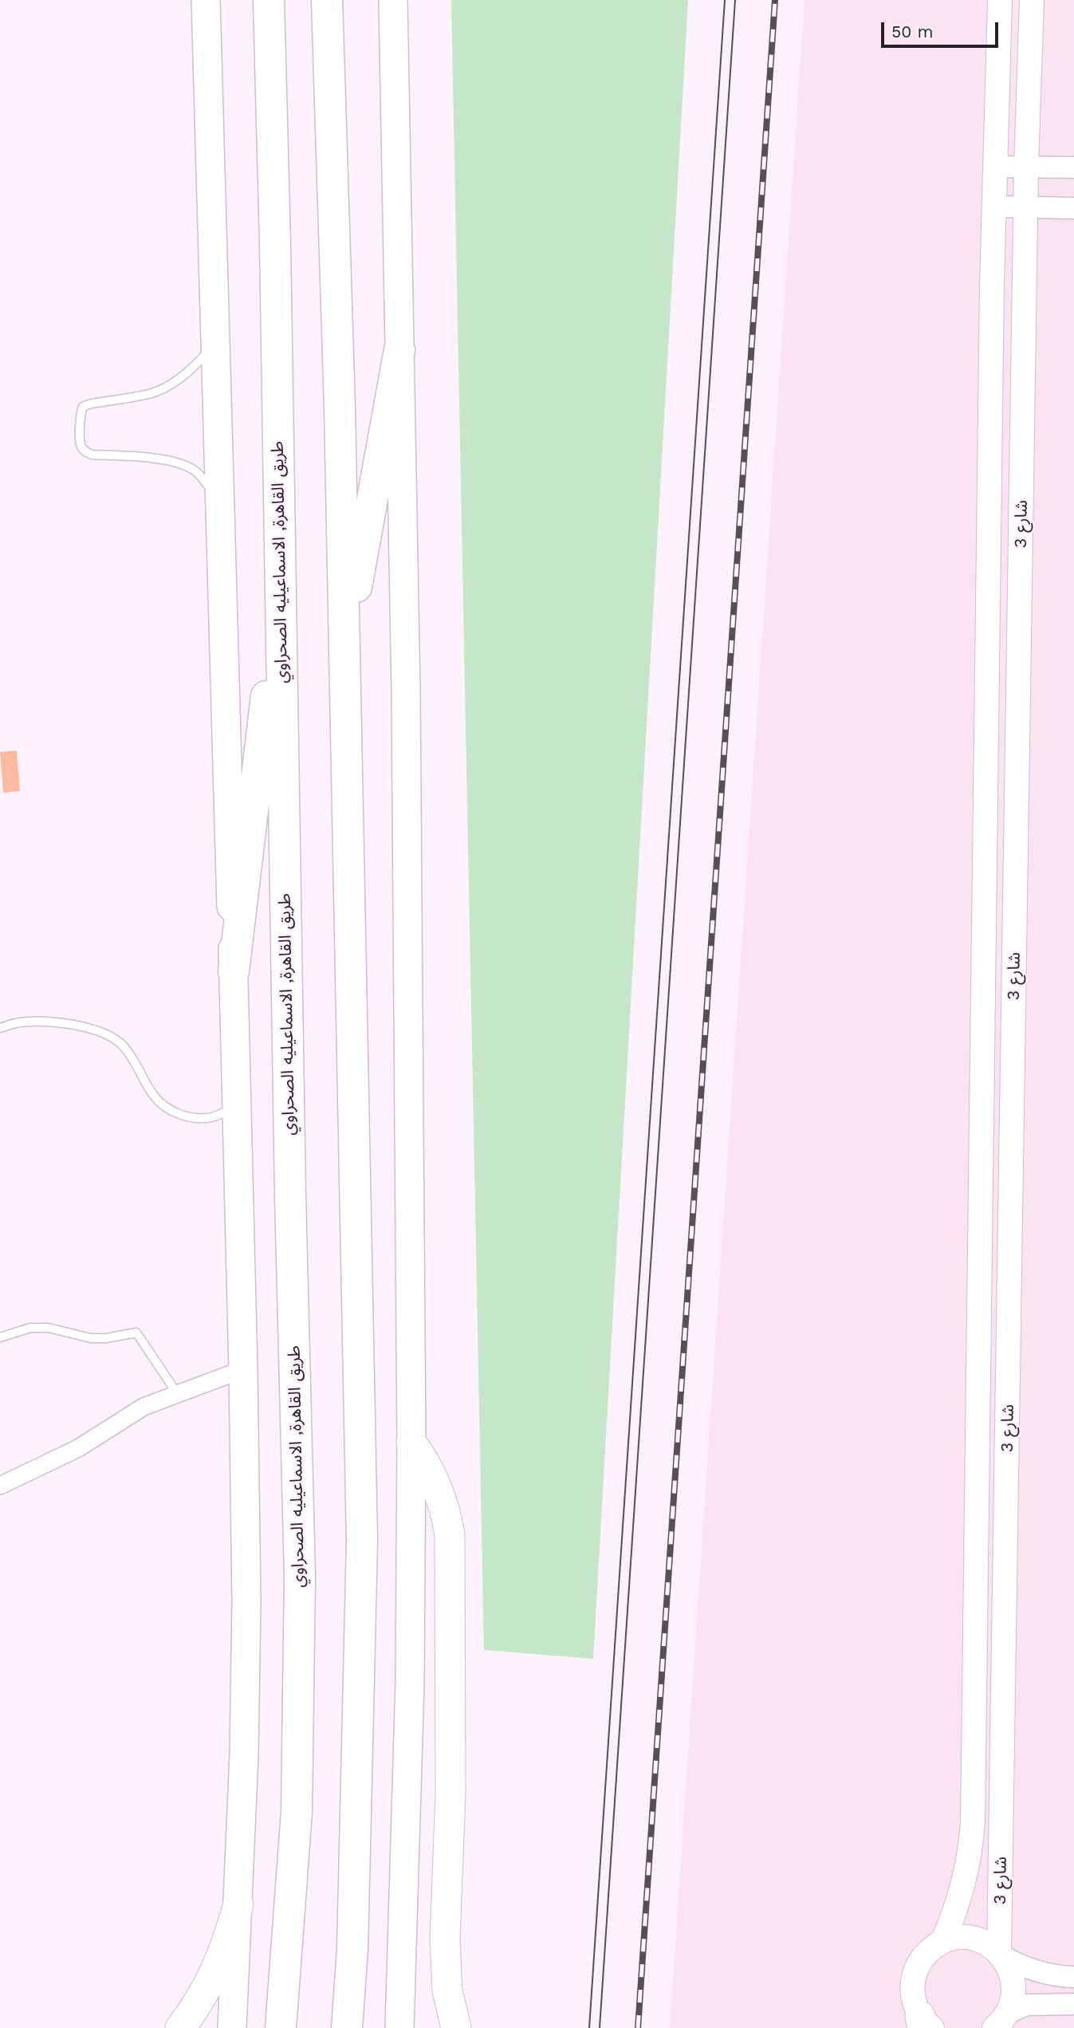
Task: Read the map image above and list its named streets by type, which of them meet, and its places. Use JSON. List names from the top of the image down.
{
  "streets": {
    "highway": ["طريق القاهرة, الاسماعيليه الصحراوي"],
    "main road": ["شارع 3"]
  },
  "scale_bar": "50 m"
}
